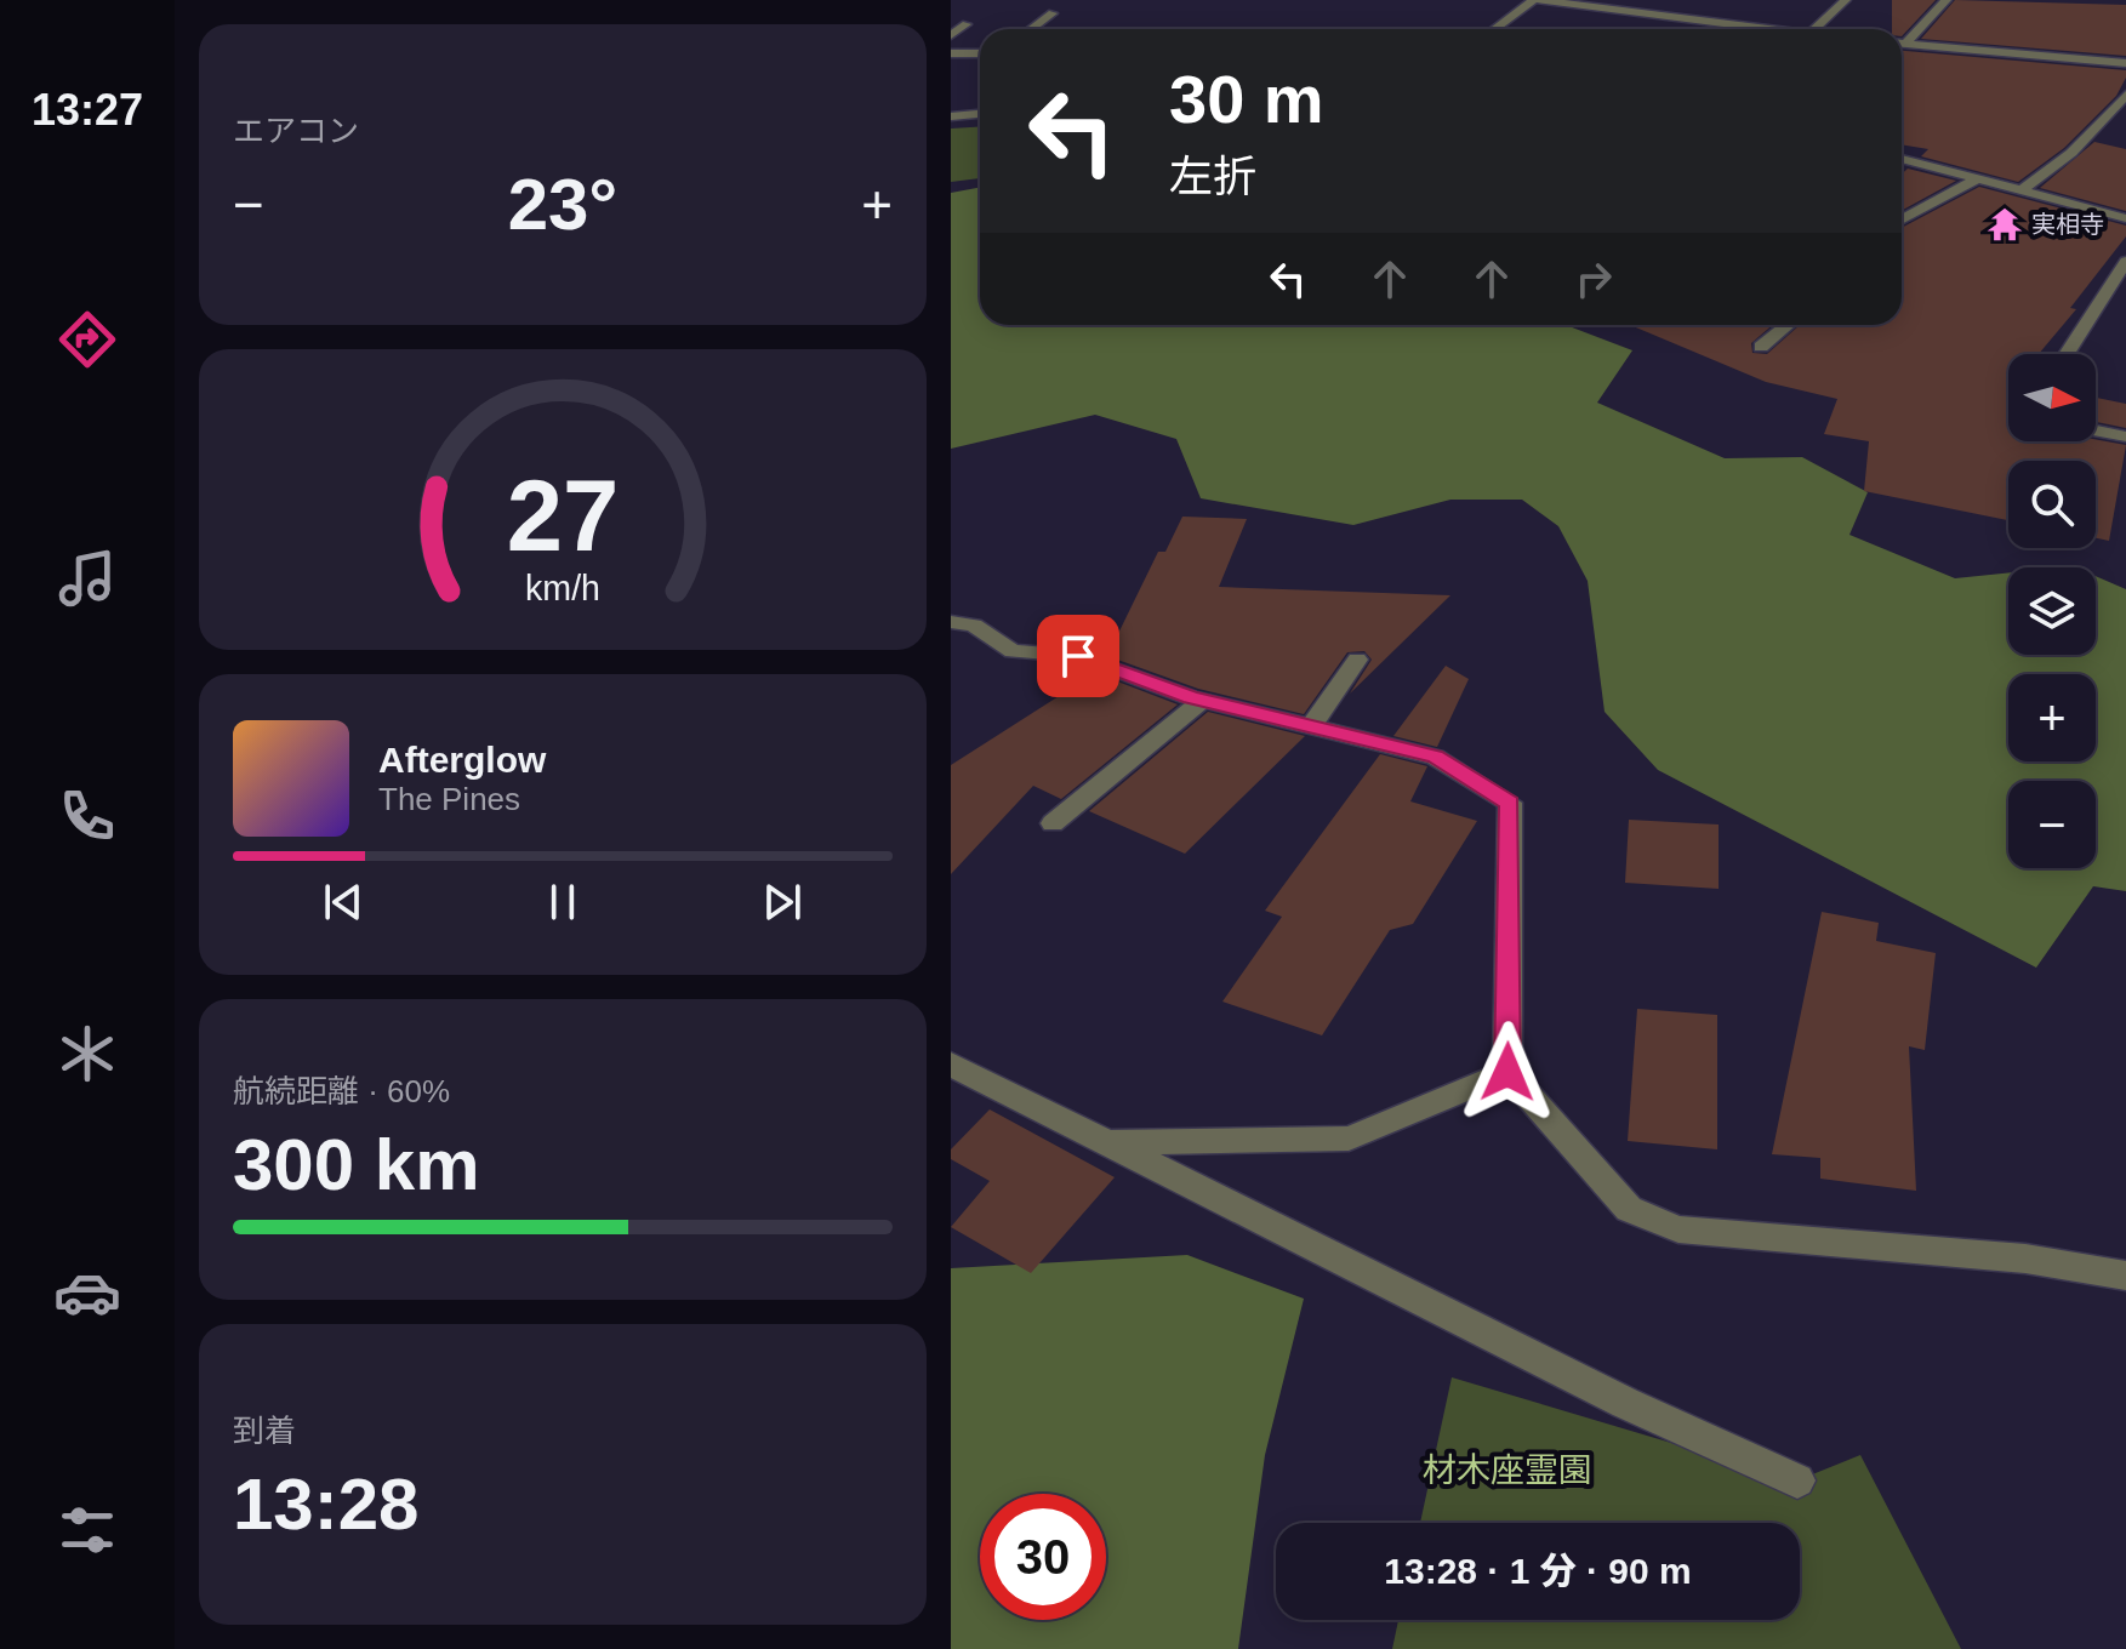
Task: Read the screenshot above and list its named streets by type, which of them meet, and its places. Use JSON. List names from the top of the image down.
{
  "parks": ["材木座霊園"],
  "places": {
    "temple": ["実相寺"]
  },
  "north": "right",
  "page": {
    "tabs": "13:27",
    "tile": [
      "エアコン",
      ["航続距離 · 60%", "300 km"],
      ["到着", "13:28"]
    ],
    "turn": ["30 m", "左折"],
    "heat": ["−", "23°", "+"],
    "map_buttons": ["+", "−"],
    "song": ["Afterglow", "The Pines"],
    "limit": "30",
    "trip": "13:28 · 1 分 · 90 m",
    "gauge": ["27", "km/h"]
  }
}
